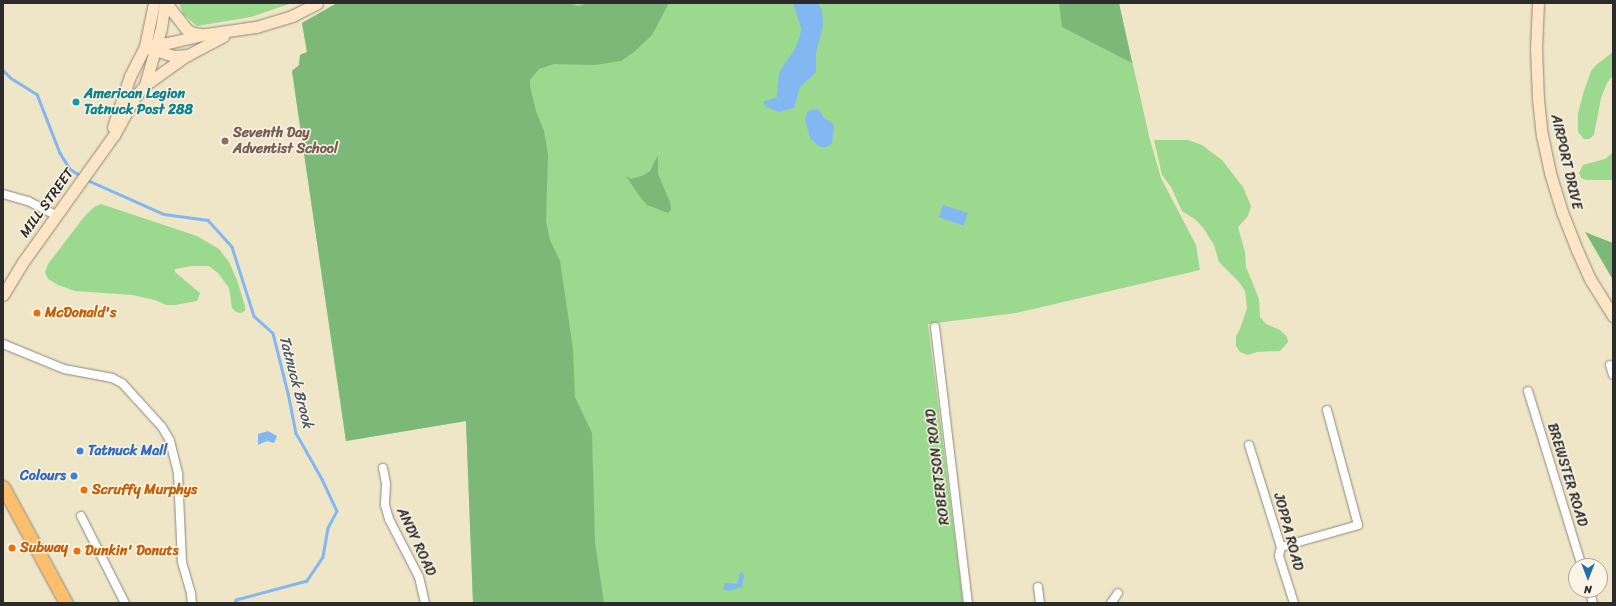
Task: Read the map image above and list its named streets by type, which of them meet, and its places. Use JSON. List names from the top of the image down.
{
  "streets": {
    "main road": ["AIRPORT DRIVE", "MILL STREET"],
    "street": [
      "ROBERTSON ROAD",
      "BREWSTER ROAD",
      "JOPPA ROAD",
      "ANDY ROAD"
    ]
  },
  "water": ["Tatnuck Brook"],
  "places": [
    "American Legion Tatnuck Post 288",
    "Seventh Day Adventist School",
    "McDonald's",
    "Tatnuck Mall",
    "Colours",
    "Scruffy Murphys",
    "Subway",
    "Dunkin' Donuts"
  ],
  "north": "bottom"
}
